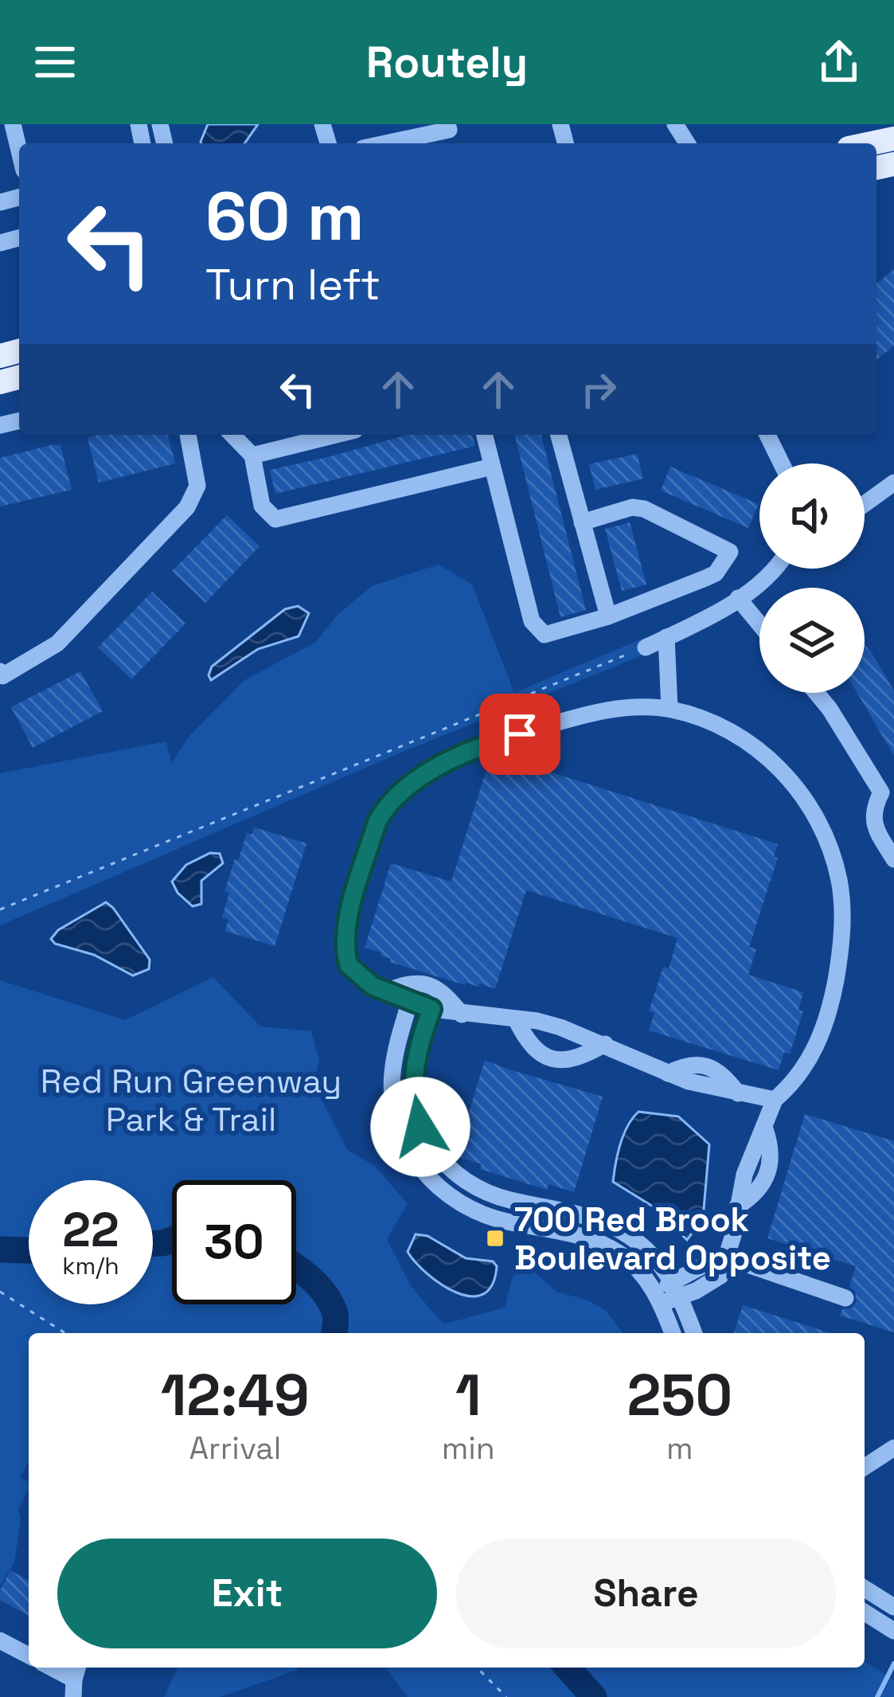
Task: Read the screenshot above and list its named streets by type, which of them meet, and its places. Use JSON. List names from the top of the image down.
{
  "parks": ["Red Run Greenway Park & Trail"],
  "places": {
    "transit": ["700 Red Brook Boulevard Opposite"]
  },
  "page": {
    "header": "Routely",
    "turn": ["60 m", "Turn left"],
    "speed": "22 km/h",
    "limit": "30",
    "eta": [
      "12:49",
      "Arrival",
      "1",
      "min",
      "250",
      "m"
    ],
    "buttons": ["Exit", "Share"]
  }
}
